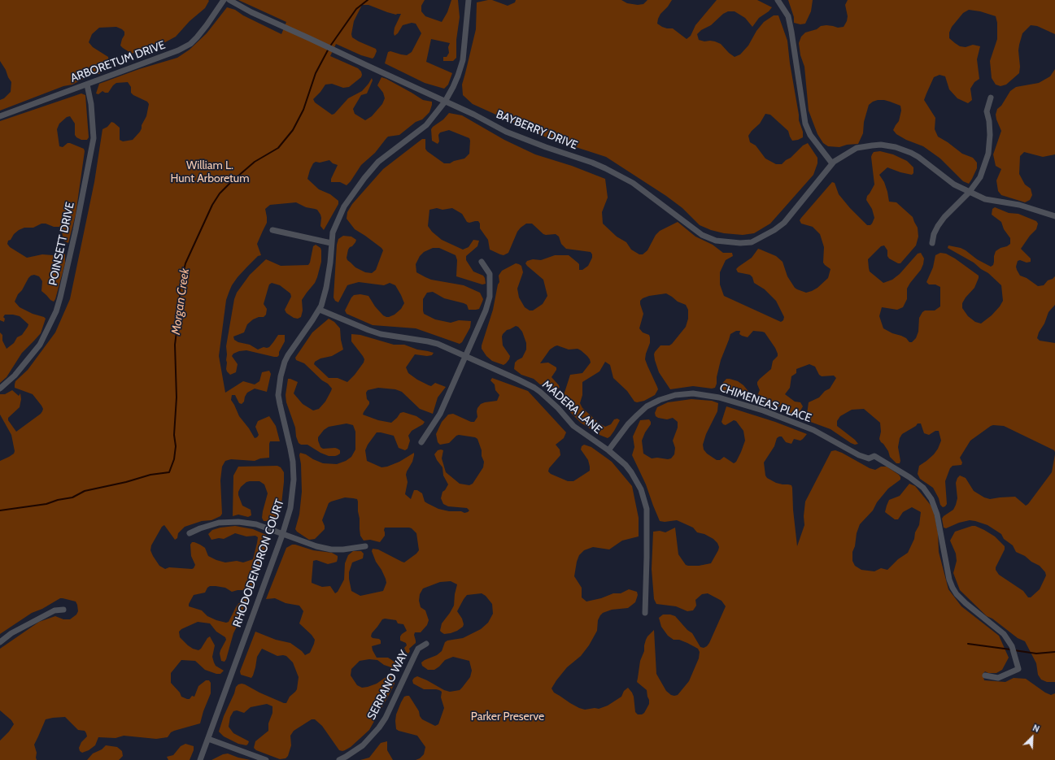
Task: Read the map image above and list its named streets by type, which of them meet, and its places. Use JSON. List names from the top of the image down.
{
  "streets": {
    "street": [
      "ARBORETUM DRIVE",
      "BAYBERRY DRIVE",
      "POINSETT DRIVE",
      "CHIMENEAS PLACE",
      "MADERA LANE",
      "RHODODENDRON COURT",
      "SERRANO WAY"
    ]
  },
  "crossings": [
    ["ARBORETUM DRIVE", "POINSETT DRIVE"],
    ["BAYBERRY DRIVE", "RHODODENDRON COURT"],
    ["CHIMENEAS PLACE", "MADERA LANE"],
    ["MADERA LANE", "RHODODENDRON COURT"]
  ],
  "water": ["Morgan Creek"],
  "parks": ["William L. Hunt Arboretum", "Parker Preserve"],
  "north": "top right"
}
